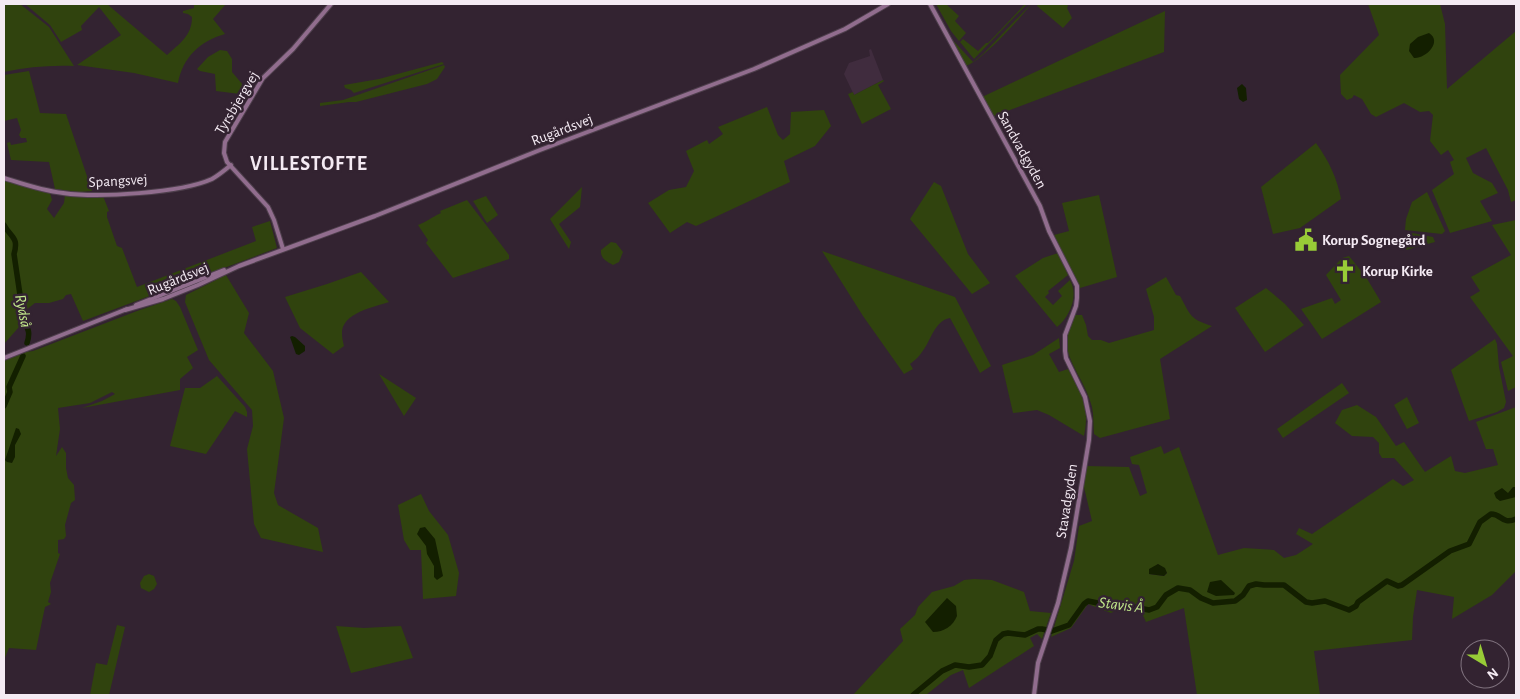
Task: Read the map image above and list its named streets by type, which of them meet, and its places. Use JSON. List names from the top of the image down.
{
  "streets": {
    "street": [
      "Tyrsbjergvej",
      "Rugårdsvej",
      "Sandvadgyden",
      "Spangsvej",
      "Stavadgyden"
    ]
  },
  "crossings": [
    ["Tyrsbjergvej", "Rugårdsvej"],
    ["Tyrsbjergvej", "Spangsvej"],
    ["Sandvadgyden", "Stavadgyden"]
  ],
  "districts": ["VILLESTOFTE"],
  "water": ["Rydså", "Stavis Å"],
  "places": {
    "public building": ["Korup Sognegård"],
    "church": ["Korup Kirke"]
  },
  "north": "bottom right"
}
